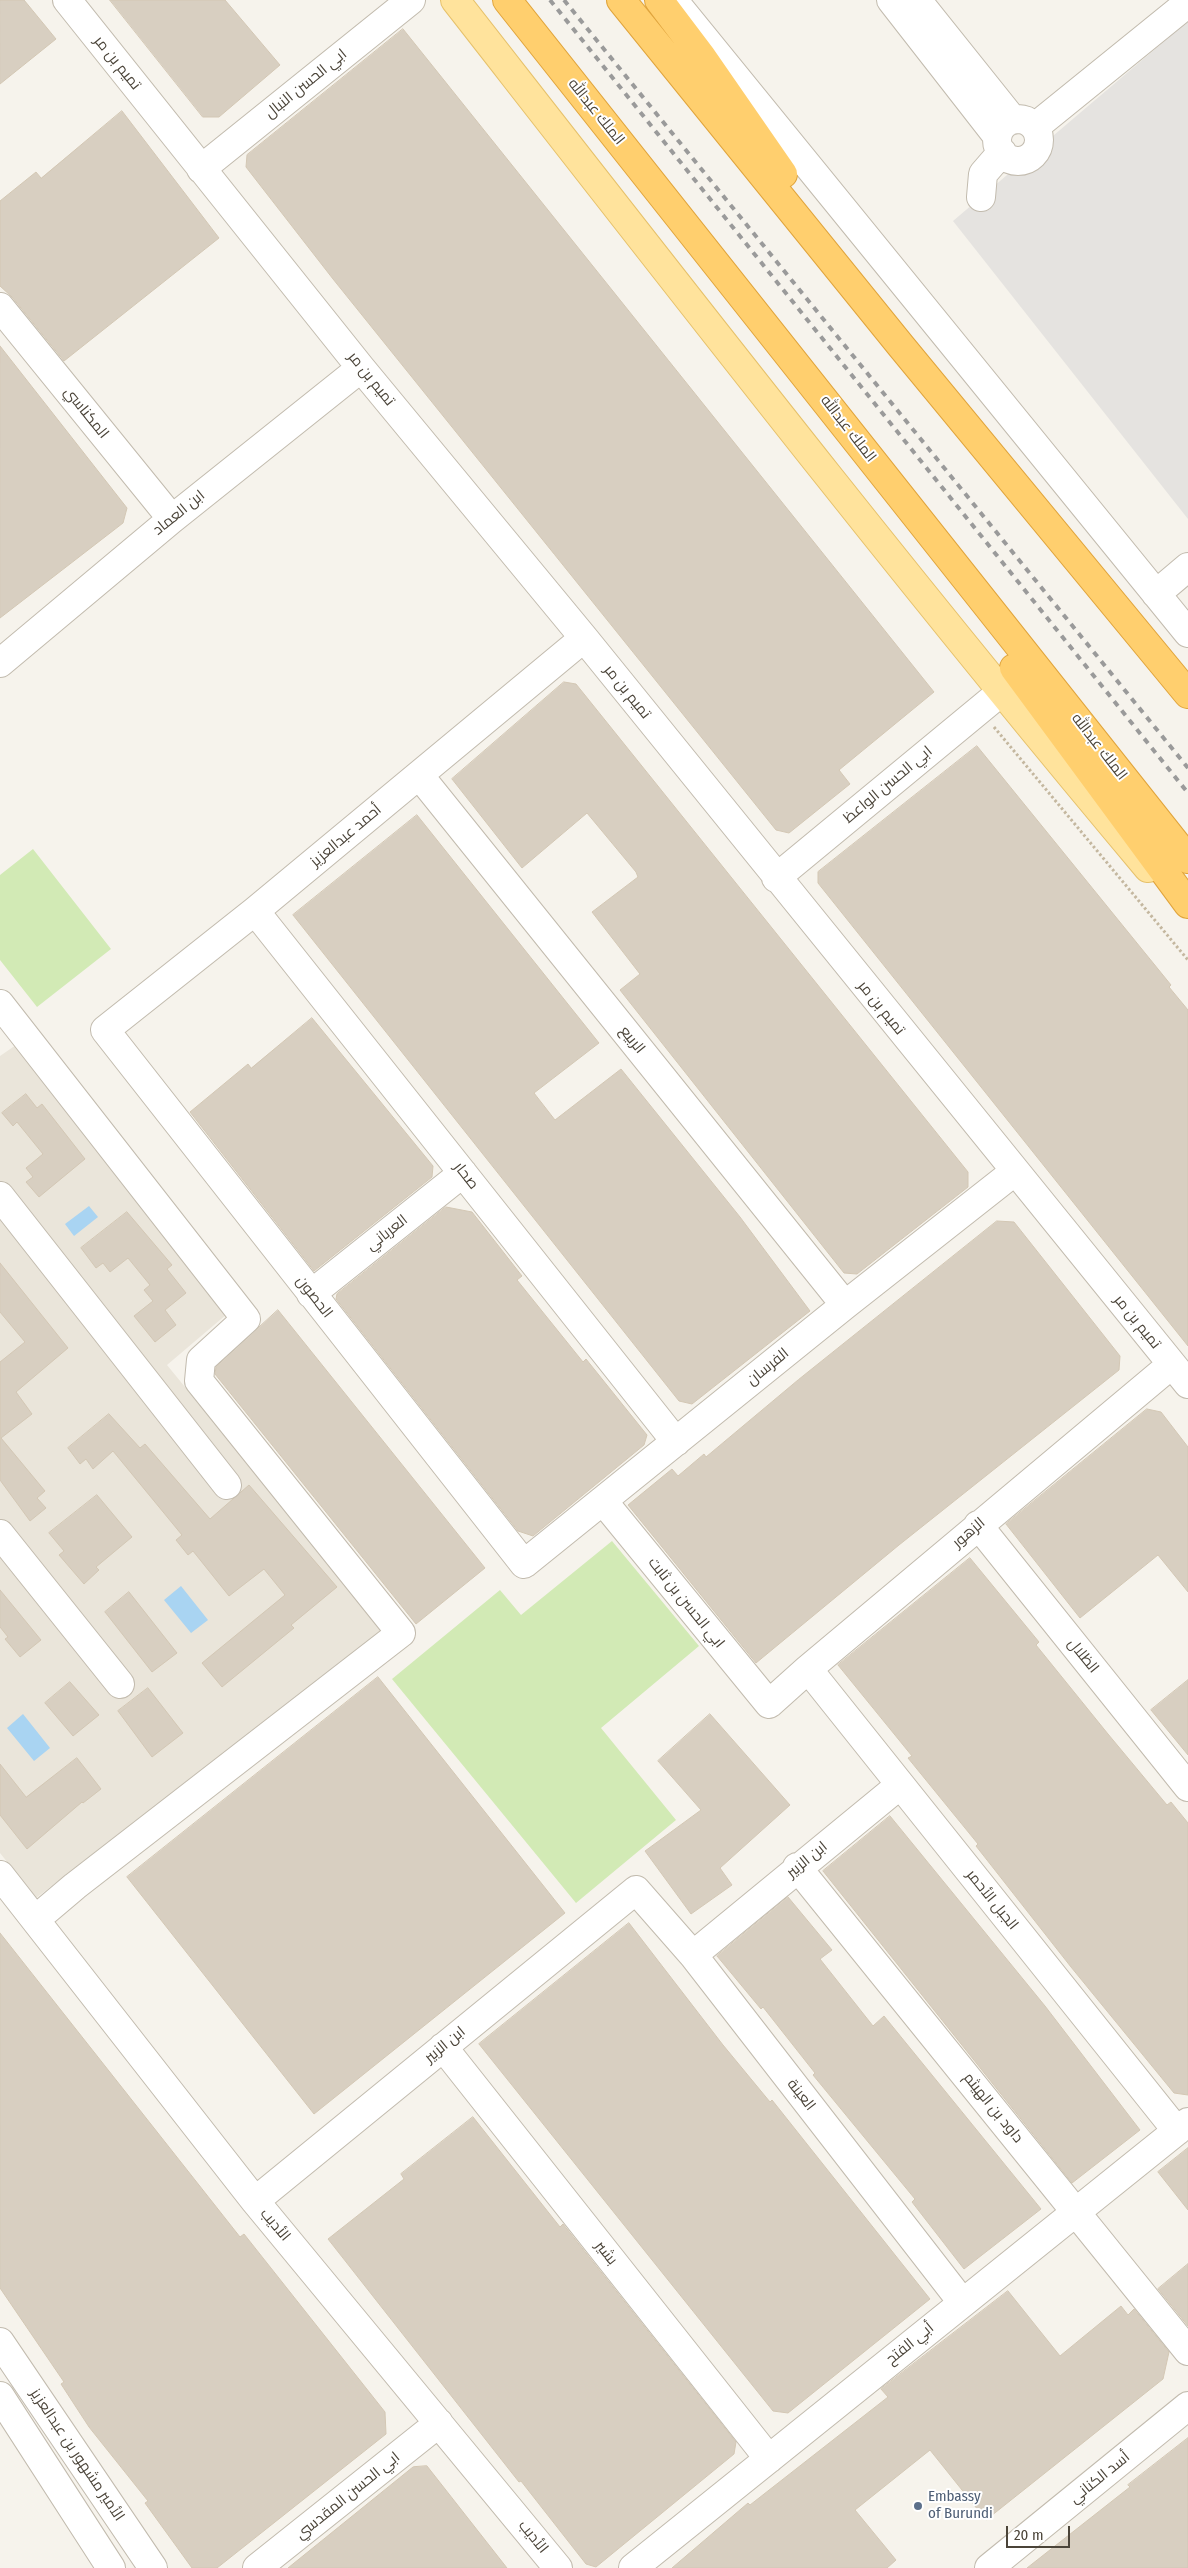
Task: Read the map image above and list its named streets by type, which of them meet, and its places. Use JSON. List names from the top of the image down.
{
  "streets": {
    "highway": ["الملك عبدالله"],
    "street": [
      "تميم بن مر",
      "ابي الحسن النبال",
      "المكناسي",
      "ابن العماد",
      "ابي الحسن الواعظ",
      "أحمد عبدالعزيز",
      "الربيع",
      "صحار",
      "العرباني",
      "الحصون",
      "الفرسان",
      "الزهور",
      "ابي الحسن بن ثابت",
      "الظلال",
      "ابن الزبير",
      "الجبل الأحمر",
      "العينة",
      "داود بن الهيثم",
      "الأديب",
      "بشير",
      "أبي الفتح",
      "الأمير مشهور بن عبدالعزيز",
      "أسد الكناني",
      "ابي الحسن المقدسي"
    ]
  },
  "crossings": [
    ["تميم بن مر", "ابي الحسن النبال"],
    ["تميم بن مر", "ابن العماد"],
    ["تميم بن مر", "ابي الحسن الواعظ"],
    ["تميم بن مر", "أحمد عبدالعزيز"],
    ["تميم بن مر", "الفرسان"],
    ["تميم بن مر", "الزهور"],
    ["المكناسي", "ابن العماد"],
    ["أحمد عبدالعزيز", "الربيع"],
    ["أحمد عبدالعزيز", "صحار"],
    ["أحمد عبدالعزيز", "الحصون"],
    ["الربيع", "الفرسان"],
    ["صحار", "العرباني"],
    ["صحار", "الفرسان"],
    ["العرباني", "الحصون"],
    ["الحصون", "الفرسان"],
    ["الفرسان", "ابي الحسن بن ثابت"],
    ["الزهور", "ابي الحسن بن ثابت"],
    ["الزهور", "الظلال"],
    ["الزهور", "الجبل الأحمر"],
    ["ابن الزبير", "الجبل الأحمر"],
    ["ابن الزبير", "العينة"],
    ["ابن الزبير", "داود بن الهيثم"],
    ["ابن الزبير", "الأديب"],
    ["ابن الزبير", "بشير"],
    ["الجبل الأحمر", "أبي الفتح"],
    ["العينة", "أبي الفتح"],
    ["داود بن الهيثم", "أبي الفتح"],
    ["الأديب", "ابي الحسن المقدسي"],
    ["بشير", "أبي الفتح"]
  ],
  "places": ["Embassy of Burundi"],
  "scale_bar": "20 m"
}
